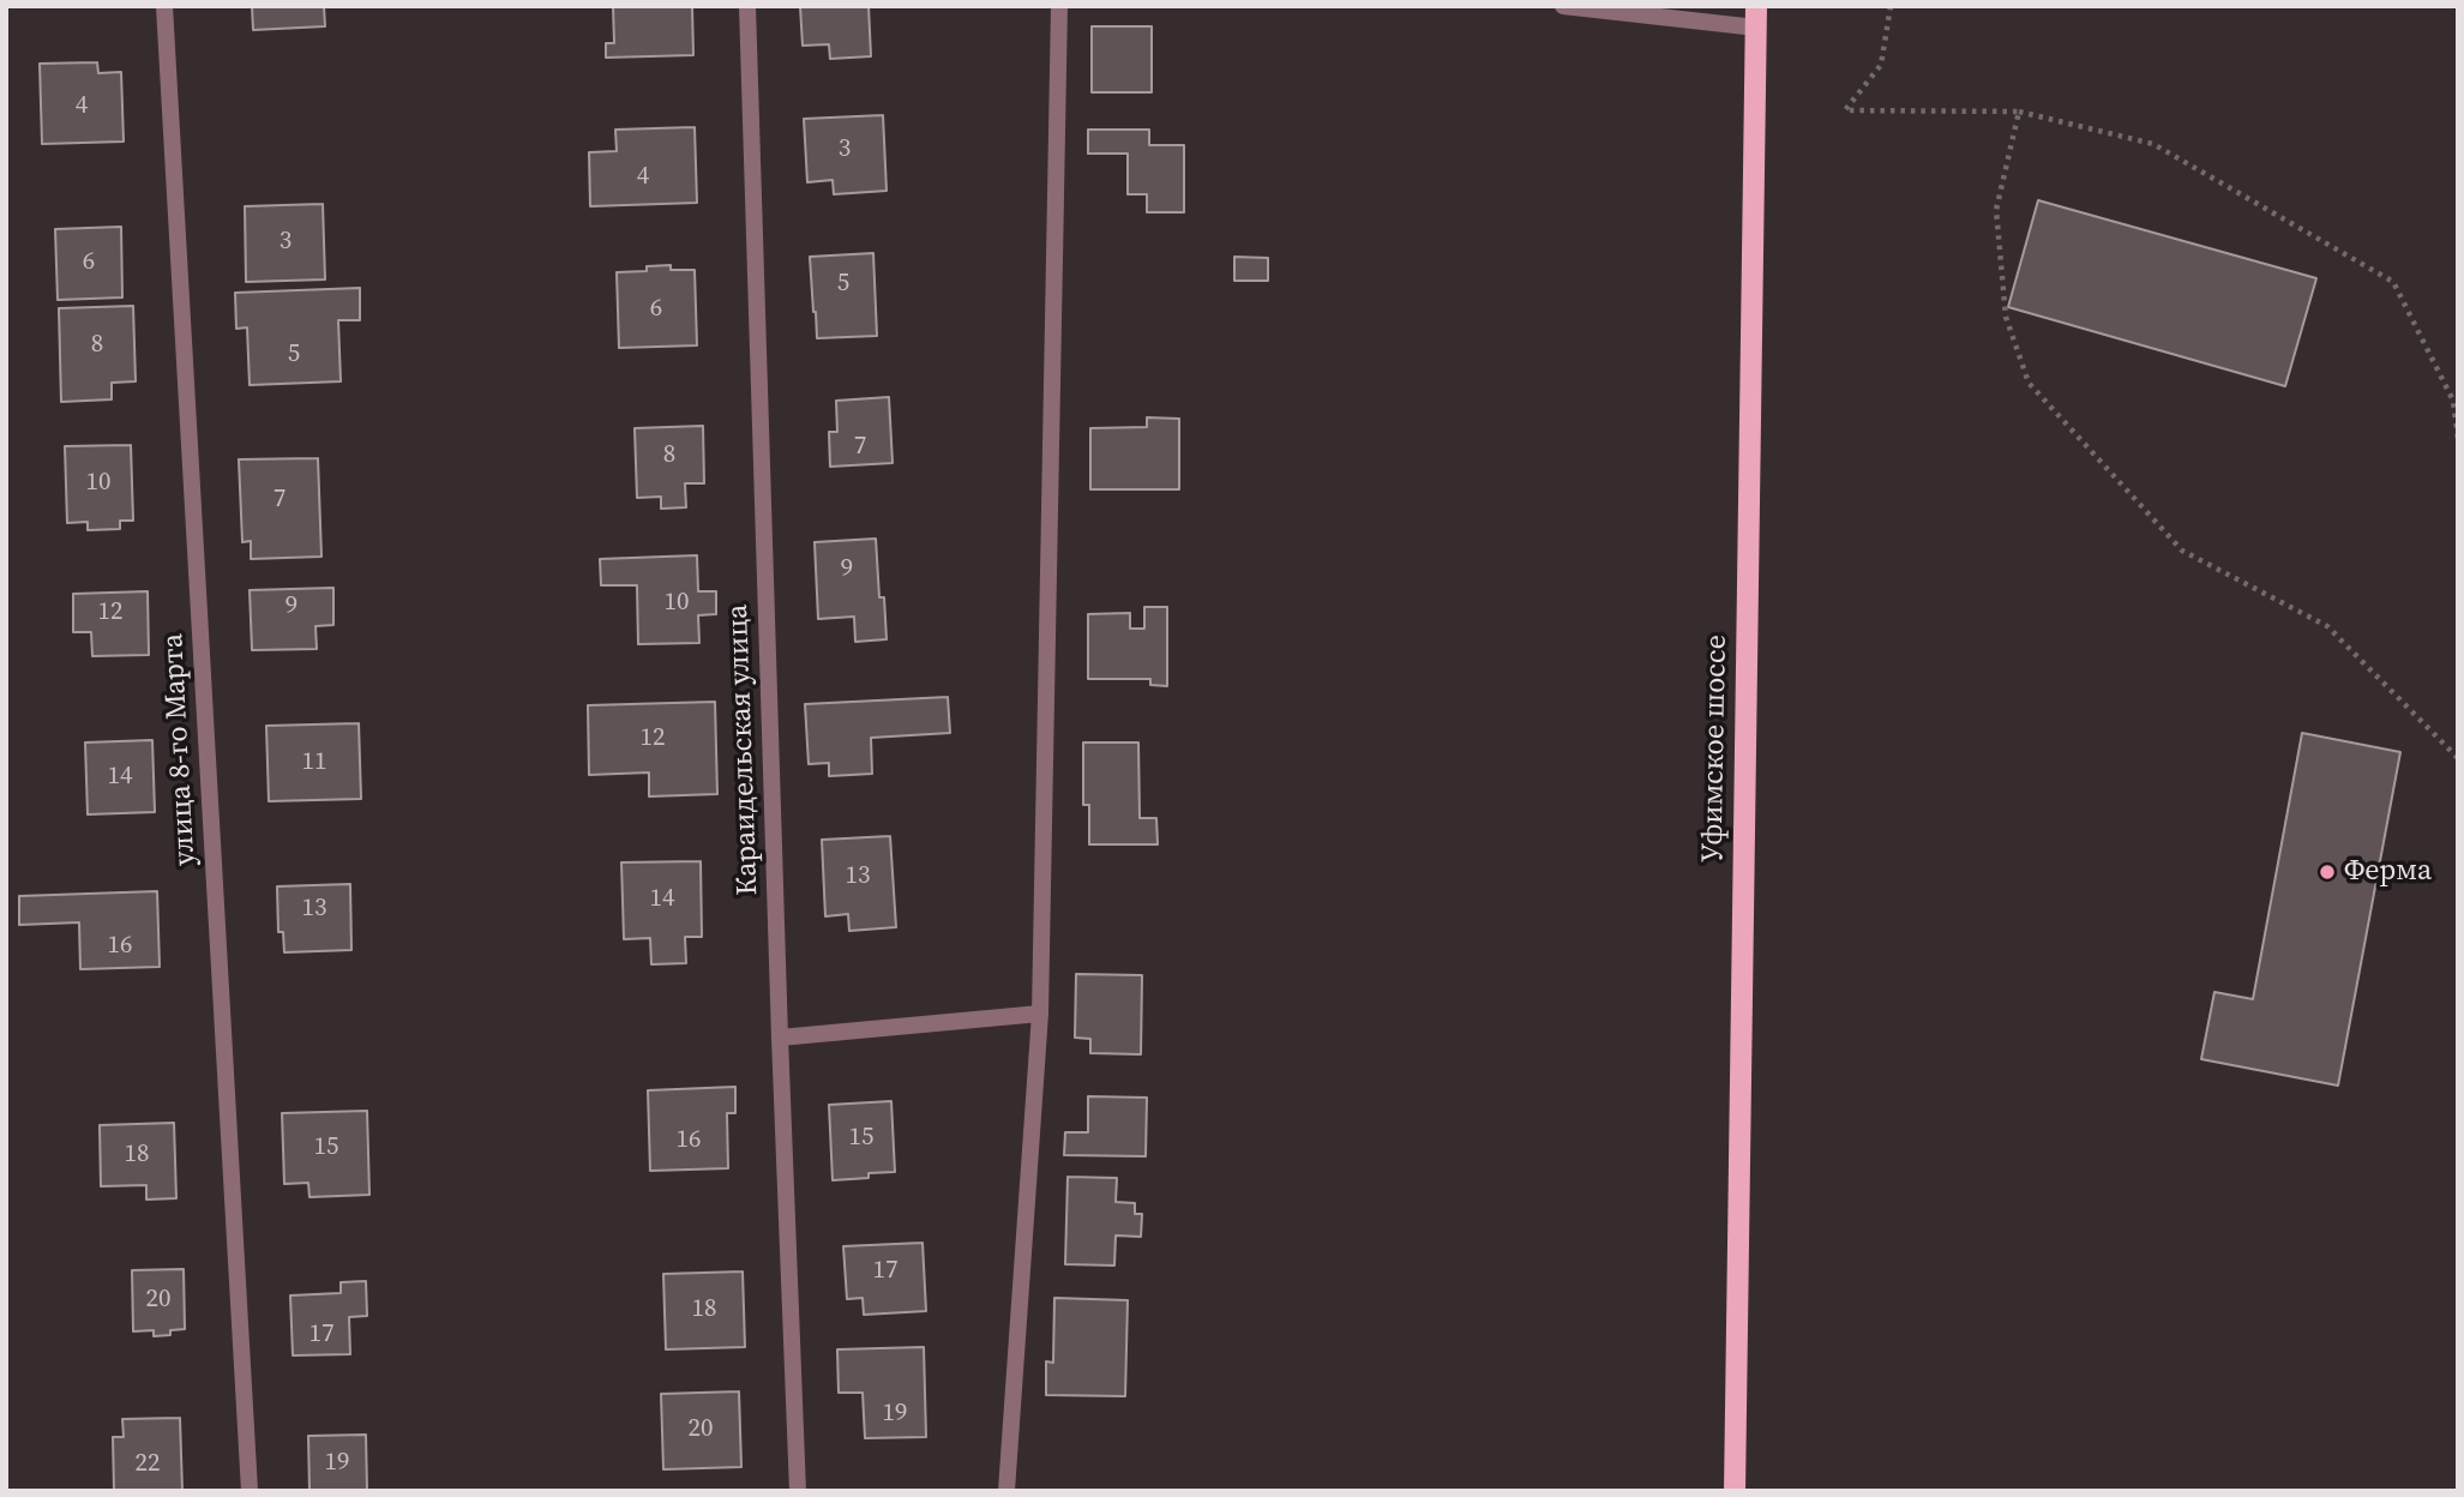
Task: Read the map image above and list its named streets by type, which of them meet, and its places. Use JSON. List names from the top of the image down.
{
  "streets": {
    "main road": ["Уфимское шоссе"],
    "street": ["улица 8-го Марта", "Караидельская улица"]
  },
  "places": ["Ферма"],
  "house_numbers": [
    "4",
    "3",
    "4",
    "3",
    "6",
    "5",
    "6",
    "8",
    "5",
    "7",
    "8",
    "10",
    "7",
    "9",
    "10",
    "9",
    "12",
    "12",
    "11",
    "14",
    "13",
    "14",
    "13",
    "16",
    "15",
    "16",
    "15",
    "18",
    "17",
    "20",
    "18",
    "17",
    "19",
    "20",
    "19",
    "22"
  ]
}
